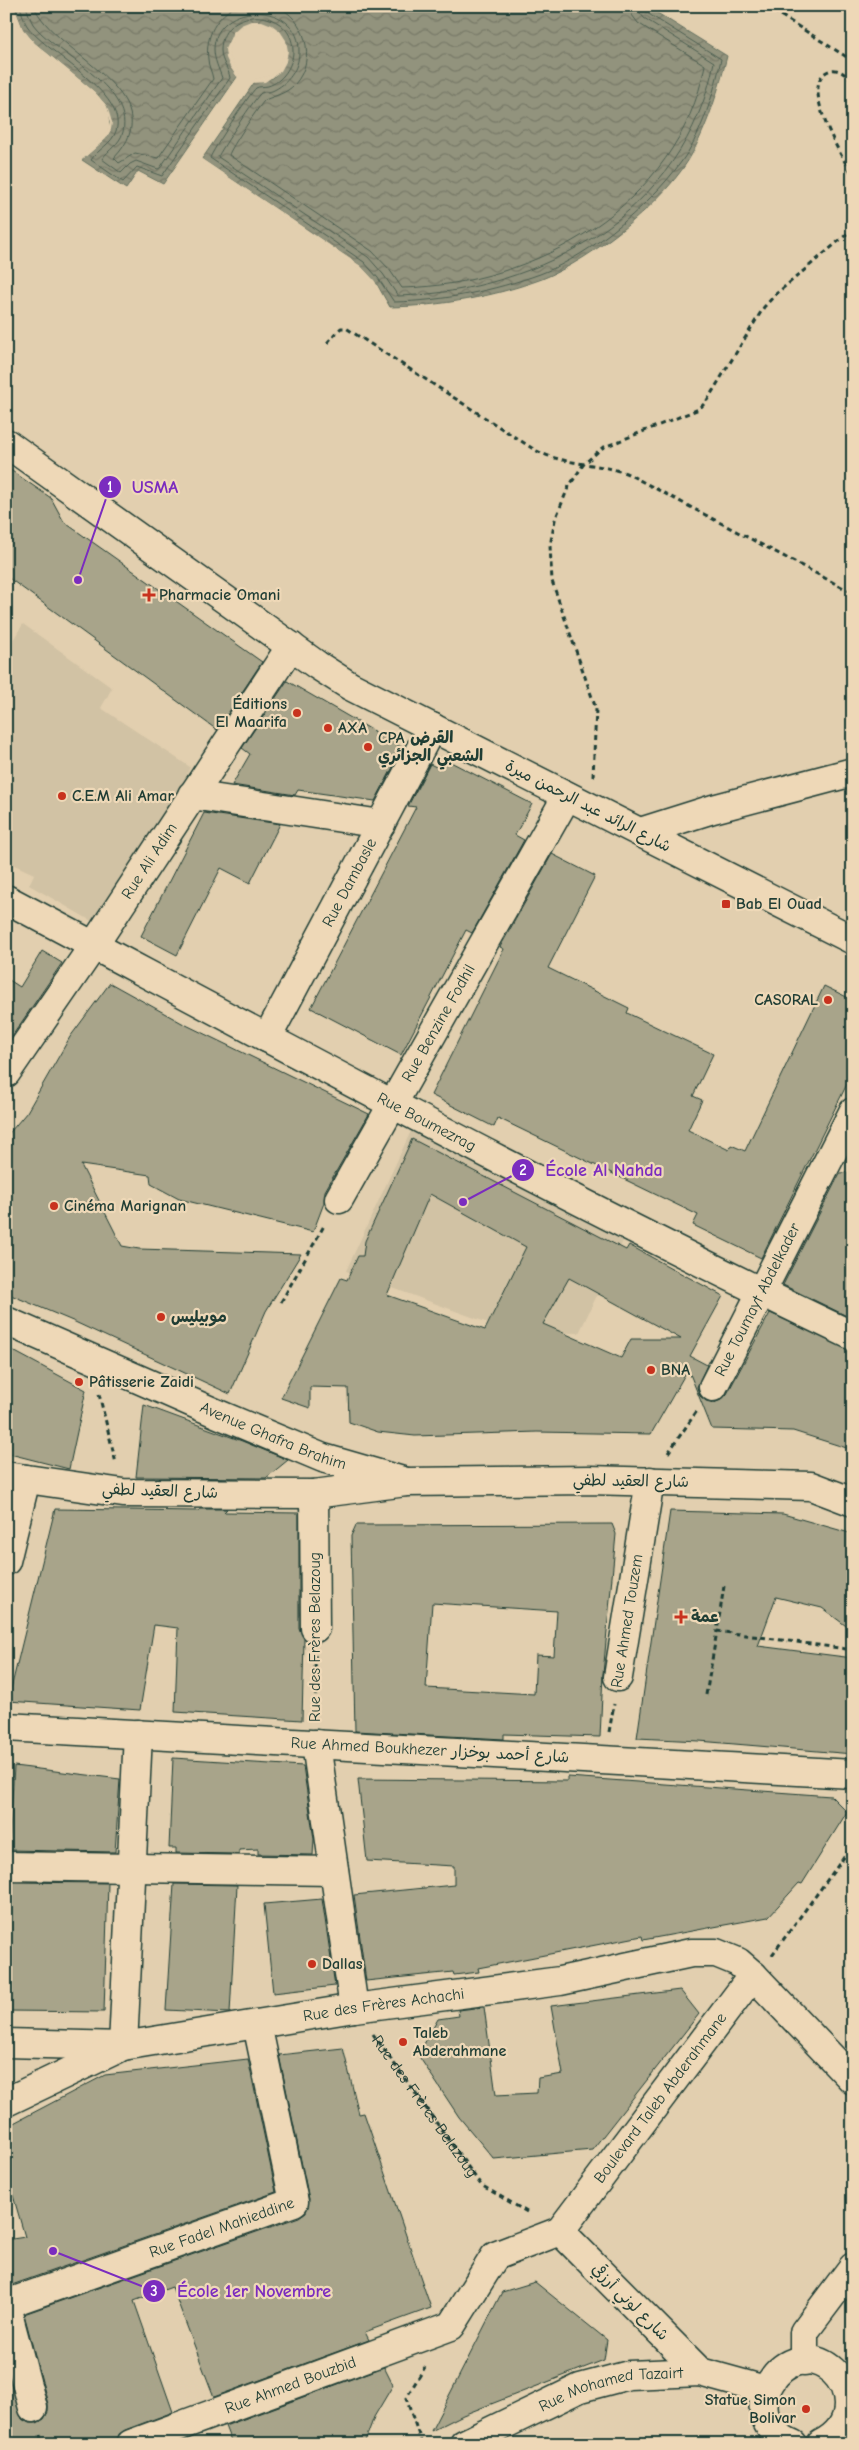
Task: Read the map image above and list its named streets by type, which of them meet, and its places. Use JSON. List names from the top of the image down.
{
  "streets": {
    "street": [
      "شارع الرائد عبد الرحمن ميرة",
      "Rue Ali Adim",
      "Rue Dambasle",
      "Rue Benzine Fodhil",
      "Rue Boumezrag",
      "Rue Toumayt Abdelkader",
      "Avenue Ghafra Brahim",
      "شارع العقيد لطفي",
      "Rue Ahmed Touzem",
      "Rue des Frères Belazoug",
      "Rue Ahmed Boukhezer شارع أحمد بوخزار",
      "Rue des Frères Achachi",
      "Boulevard Taleb Abderahmane",
      "Rue Fadel Mahieddine",
      "شارع لوني أرزقي",
      "Rue Ahmed Bouzbid",
      "Rue Mohamed Tazairt"
    ]
  },
  "crossings": [
    ["شارع الرائد عبد الرحمن ميرة", "Rue Ali Adim"],
    ["شارع الرائد عبد الرحمن ميرة", "Rue Dambasle"],
    ["شارع الرائد عبد الرحمن ميرة", "Rue Benzine Fodhil"],
    ["Rue Ali Adim", "Rue Boumezrag"],
    ["Rue Dambasle", "Rue Boumezrag"],
    ["Rue Benzine Fodhil", "Rue Boumezrag"],
    ["Rue Boumezrag", "Rue Toumayt Abdelkader"],
    ["Rue Toumayt Abdelkader", "شارع العقيد لطفي"],
    ["Rue Toumayt Abdelkader", "Rue Ahmed Touzem"],
    ["Avenue Ghafra Brahim", "شارع العقيد لطفي"],
    ["شارع العقيد لطفي", "Rue Ahmed Touzem"],
    ["شارع العقيد لطفي", "Rue des Frères Belazoug"],
    ["Rue Ahmed Touzem", "Rue Ahmed Boukhezer شارع أحمد بوخزار"],
    ["Rue des Frères Belazoug", "Rue Ahmed Boukhezer شارع أحمد بوخزار"],
    ["Rue des Frères Belazoug", "Rue des Frères Achachi"],
    ["Rue des Frères Belazoug", "Boulevard Taleb Abderahmane"],
    ["Rue des Frères Belazoug", "شارع لوني أرزقي"],
    ["Rue des Frères Belazoug", "Rue Ahmed Bouzbid"],
    ["Rue des Frères Achachi", "Boulevard Taleb Abderahmane"],
    ["Rue des Frères Achachi", "Rue Fadel Mahieddine"],
    ["Boulevard Taleb Abderahmane", "شارع لوني أرزقي"],
    ["Boulevard Taleb Abderahmane", "Rue Ahmed Bouzbid"],
    ["شارع لوني أرزقي", "Rue Ahmed Bouzbid"],
    ["شارع لوني أرزقي", "Rue Mohamed Tazairt"]
  ],
  "places": {
    "other": [
      "USMA",
      "Éditions El Maarifa",
      "AXA",
      "CPA القرض الشعبي الجزائري",
      "C.E.M Ali Amar",
      "CASORAL",
      "École Al Nahda",
      "Cinéma Marignan",
      "موبيليس",
      "BNA",
      "Pâtisserie Zaidi",
      "Dallas",
      "Taleb Abderahmane",
      "École 1er Novembre",
      "Statue Simon Bolivar"
    ],
    "health": ["Pharmacie Omani", "عمة"],
    "transit": ["Bab El Ouad"]
  }
}
